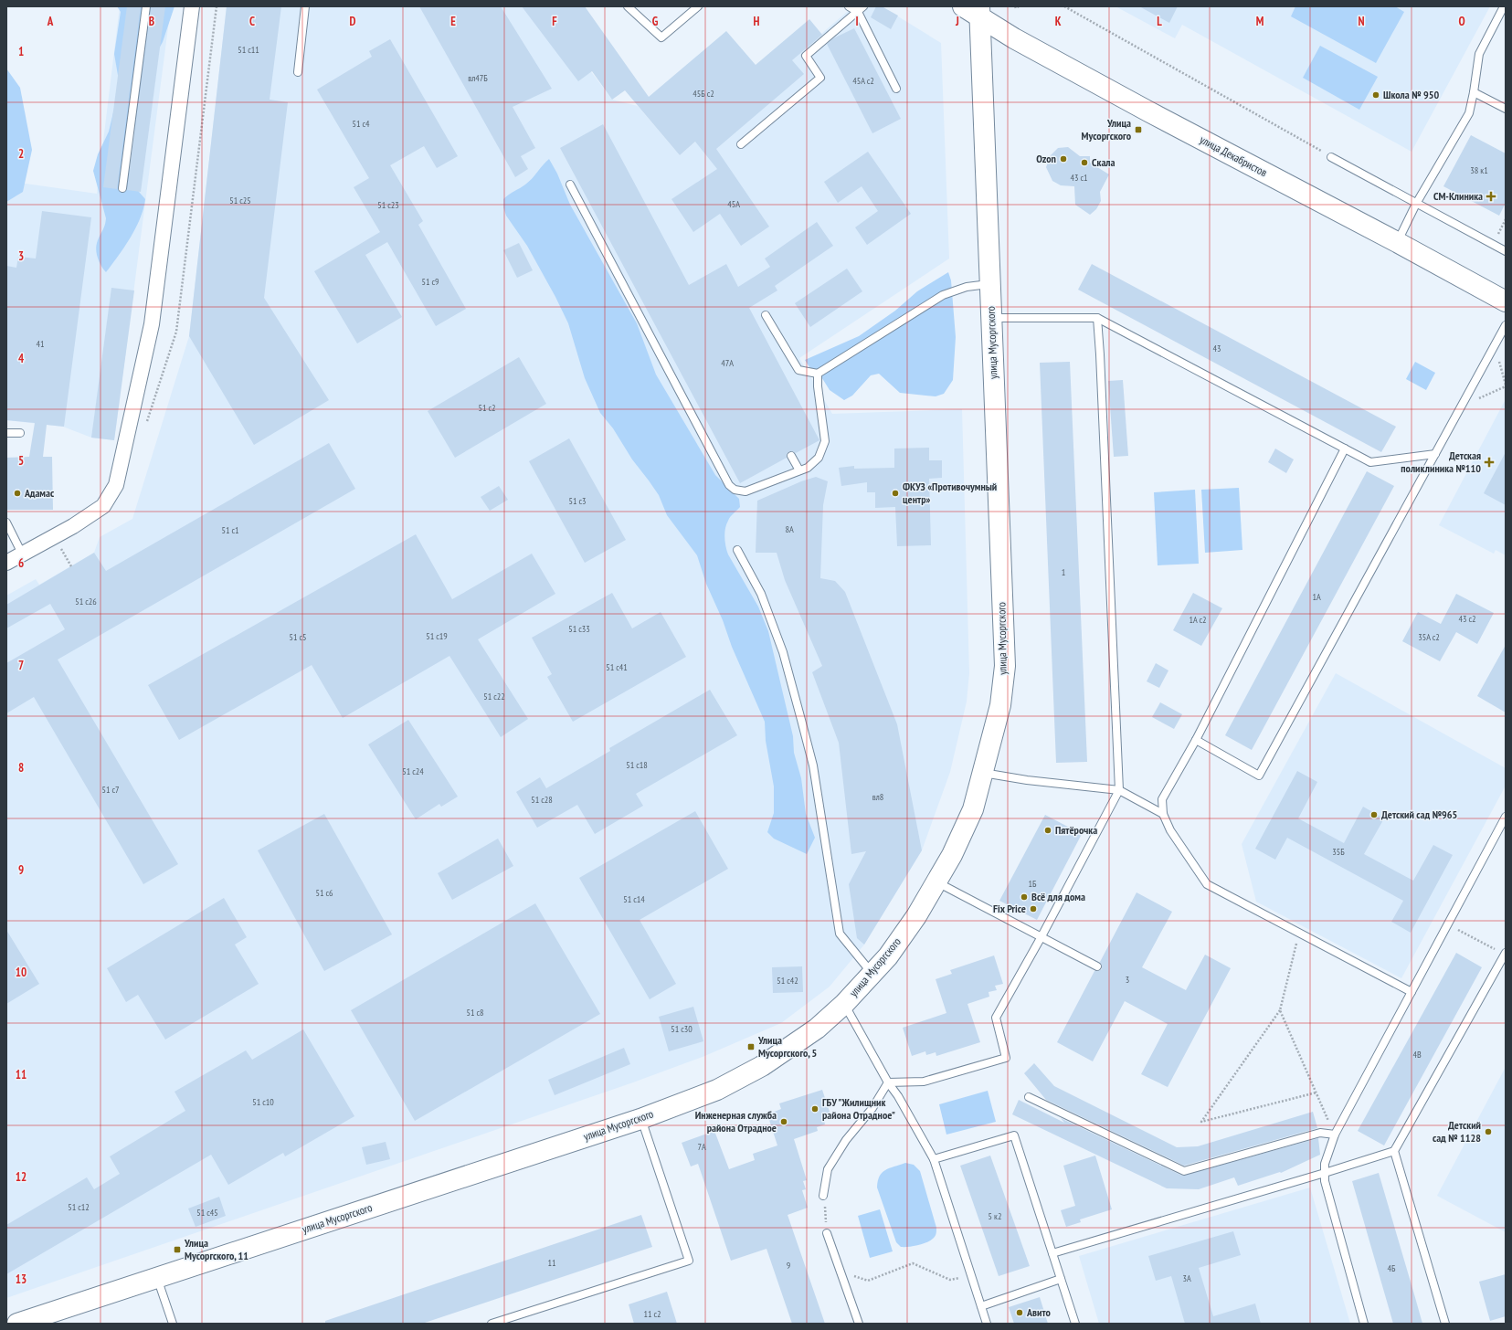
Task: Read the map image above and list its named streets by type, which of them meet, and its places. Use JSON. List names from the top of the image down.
{
  "streets": {
    "street": ["улица Декабристов", "улица Мусоргского"]
  },
  "crossings": [
    ["улица Декабристов", "улица Мусоргского"]
  ],
  "places": {
    "other": [
      "Школа № 950",
      "Ozon",
      "Скала",
      "Адамас",
      "ФКУЗ «Противочумный центр»",
      "Детский сад №965",
      "Пятёрочка",
      "Всё для дома",
      "Fix Price",
      "ГБУ \"Жилищник района Отрадное\"",
      "Инженерная служба района Отрадное",
      "Детский сад № 1128",
      "Авито"
    ],
    "transit": ["Улица Мусоргского", "Улица Мусоргского, 5", "Улица Мусоргского, 11"],
    "health": ["СМ-Клиника", "Детская поликлиника №110"]
  },
  "house_numbers": [
    "51 с11",
    "вл47Б",
    "45А с2",
    "45Б с2",
    "51 с4",
    "38 к1",
    "43 с1",
    "51 с25",
    "45А",
    "51 с23",
    "51 с9",
    "41",
    "43",
    "47А",
    "51 с2",
    "51 с3",
    "8А",
    "51 с1",
    "1",
    "1А",
    "51 с26",
    "43 с2",
    "1А с2",
    "51 с33",
    "51 с19",
    "51 с5",
    "35А с2",
    "51 с41",
    "51 с22",
    "51 с18",
    "51 с24",
    "51 с7",
    "вл8",
    "51 с28",
    "35Б",
    "1Б",
    "51 с6",
    "51 с14",
    "3",
    "51 с42",
    "51 с8",
    "51 с30",
    "4В",
    "51 с10",
    "7А",
    "51 с12",
    "51 с45",
    "5 к2",
    "11",
    "9",
    "4Б",
    "3А",
    "11 с2"
  ],
  "grid": {
    "columns": [
      "A",
      "B",
      "C",
      "D",
      "E",
      "F",
      "G",
      "H",
      "I",
      "J",
      "K",
      "L",
      "M",
      "N",
      "O"
    ],
    "rows": [
      "1",
      "2",
      "3",
      "4",
      "5",
      "6",
      "7",
      "8",
      "9",
      "10",
      "11",
      "12",
      "13"
    ]
  }
}
